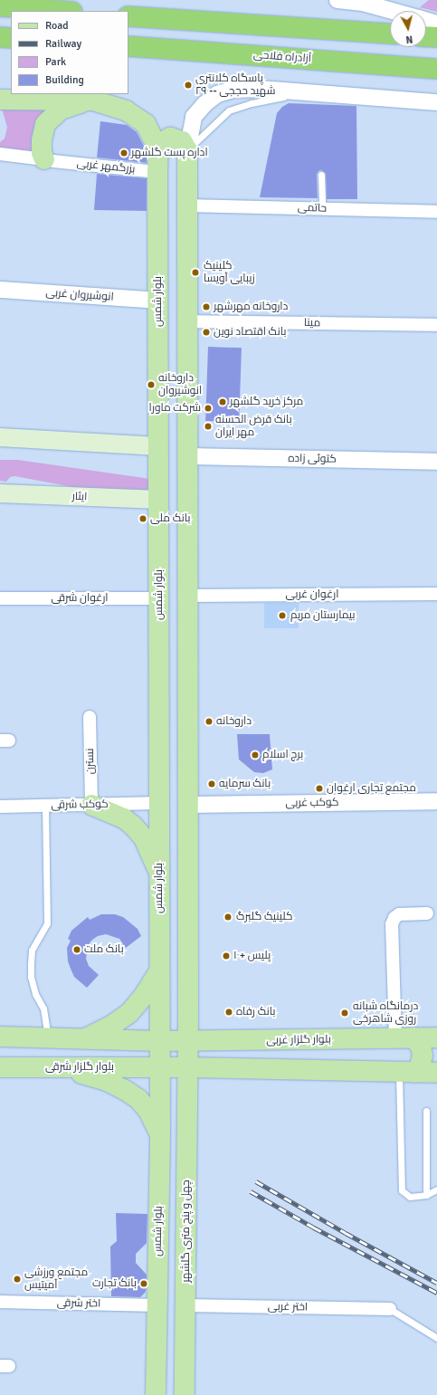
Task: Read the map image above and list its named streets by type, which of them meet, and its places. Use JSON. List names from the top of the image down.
{
  "streets": {
    "highway": ["آزادراه فلاحی"],
    "main road": [
      "بلوار شمس",
      "ایثار",
      "بلوار گلزار غربی",
      "بلوار گلزار شرقی",
      "چهل و پنج متری گلشهر"
    ],
    "street": [
      "بزرگمهر غربی",
      "حاتمی",
      "انوشیروان غربی",
      "مینا",
      "کتوئی زاده",
      "ارغوان غربی",
      "ارغوان شرقی",
      "نسترن",
      "کوکب غربی",
      "کوکب شرقی",
      "اختر شرقی",
      "اختر غربی"
    ]
  },
  "crossings": [
    ["بزرگمهر غربی", "بلوار شمس"],
    ["انوشیروان غربی", "بلوار شمس"],
    ["بلوار شمس", "ایثار"],
    ["بلوار شمس", "ارغوان شرقی"],
    ["بلوار شمس", "کوکب شرقی"],
    ["بلوار شمس", "بلوار گلزار غربی"],
    ["بلوار شمس", "بلوار گلزار شرقی"],
    ["بلوار شمس", "اختر شرقی"],
    ["نسترن", "کوکب شرقی"],
    ["بلوار گلزار غربی", "چهل و پنج متری گلشهر"],
    ["چهل و پنج متری گلشهر", "اختر غربی"]
  ],
  "places": [
    "پاسگاه کلانتری ۲۹ -- شهید حججی",
    "اداره پست گلشهر",
    "کلینیک زیبایی آویسا",
    "داروخانه مهرشهر",
    "بانک اقتصاد نوین",
    "داروخانه انوشیروان",
    "مرکز خرید گلشهر",
    "شرکت ماورا",
    "بانک قرض الحسنه مهر ایران",
    "بانک ملی",
    "بیمارستان مریم",
    "داروخانه",
    "برج اسلام",
    "بانک سرمایه",
    "مجتمع تجاری ارغوان",
    "کلینیک گلبرگ",
    "بانک ملت",
    "پلیس +۱۰",
    "بانک رفاه",
    "درمانگاه شبانه روزی شاهرخی",
    "مجتمع ورزشی آمیتیس",
    "بانک تجارت"
  ],
  "legend": [
    "Road",
    "Railway",
    "Park",
    "Building"
  ],
  "north": "bottom"
}
